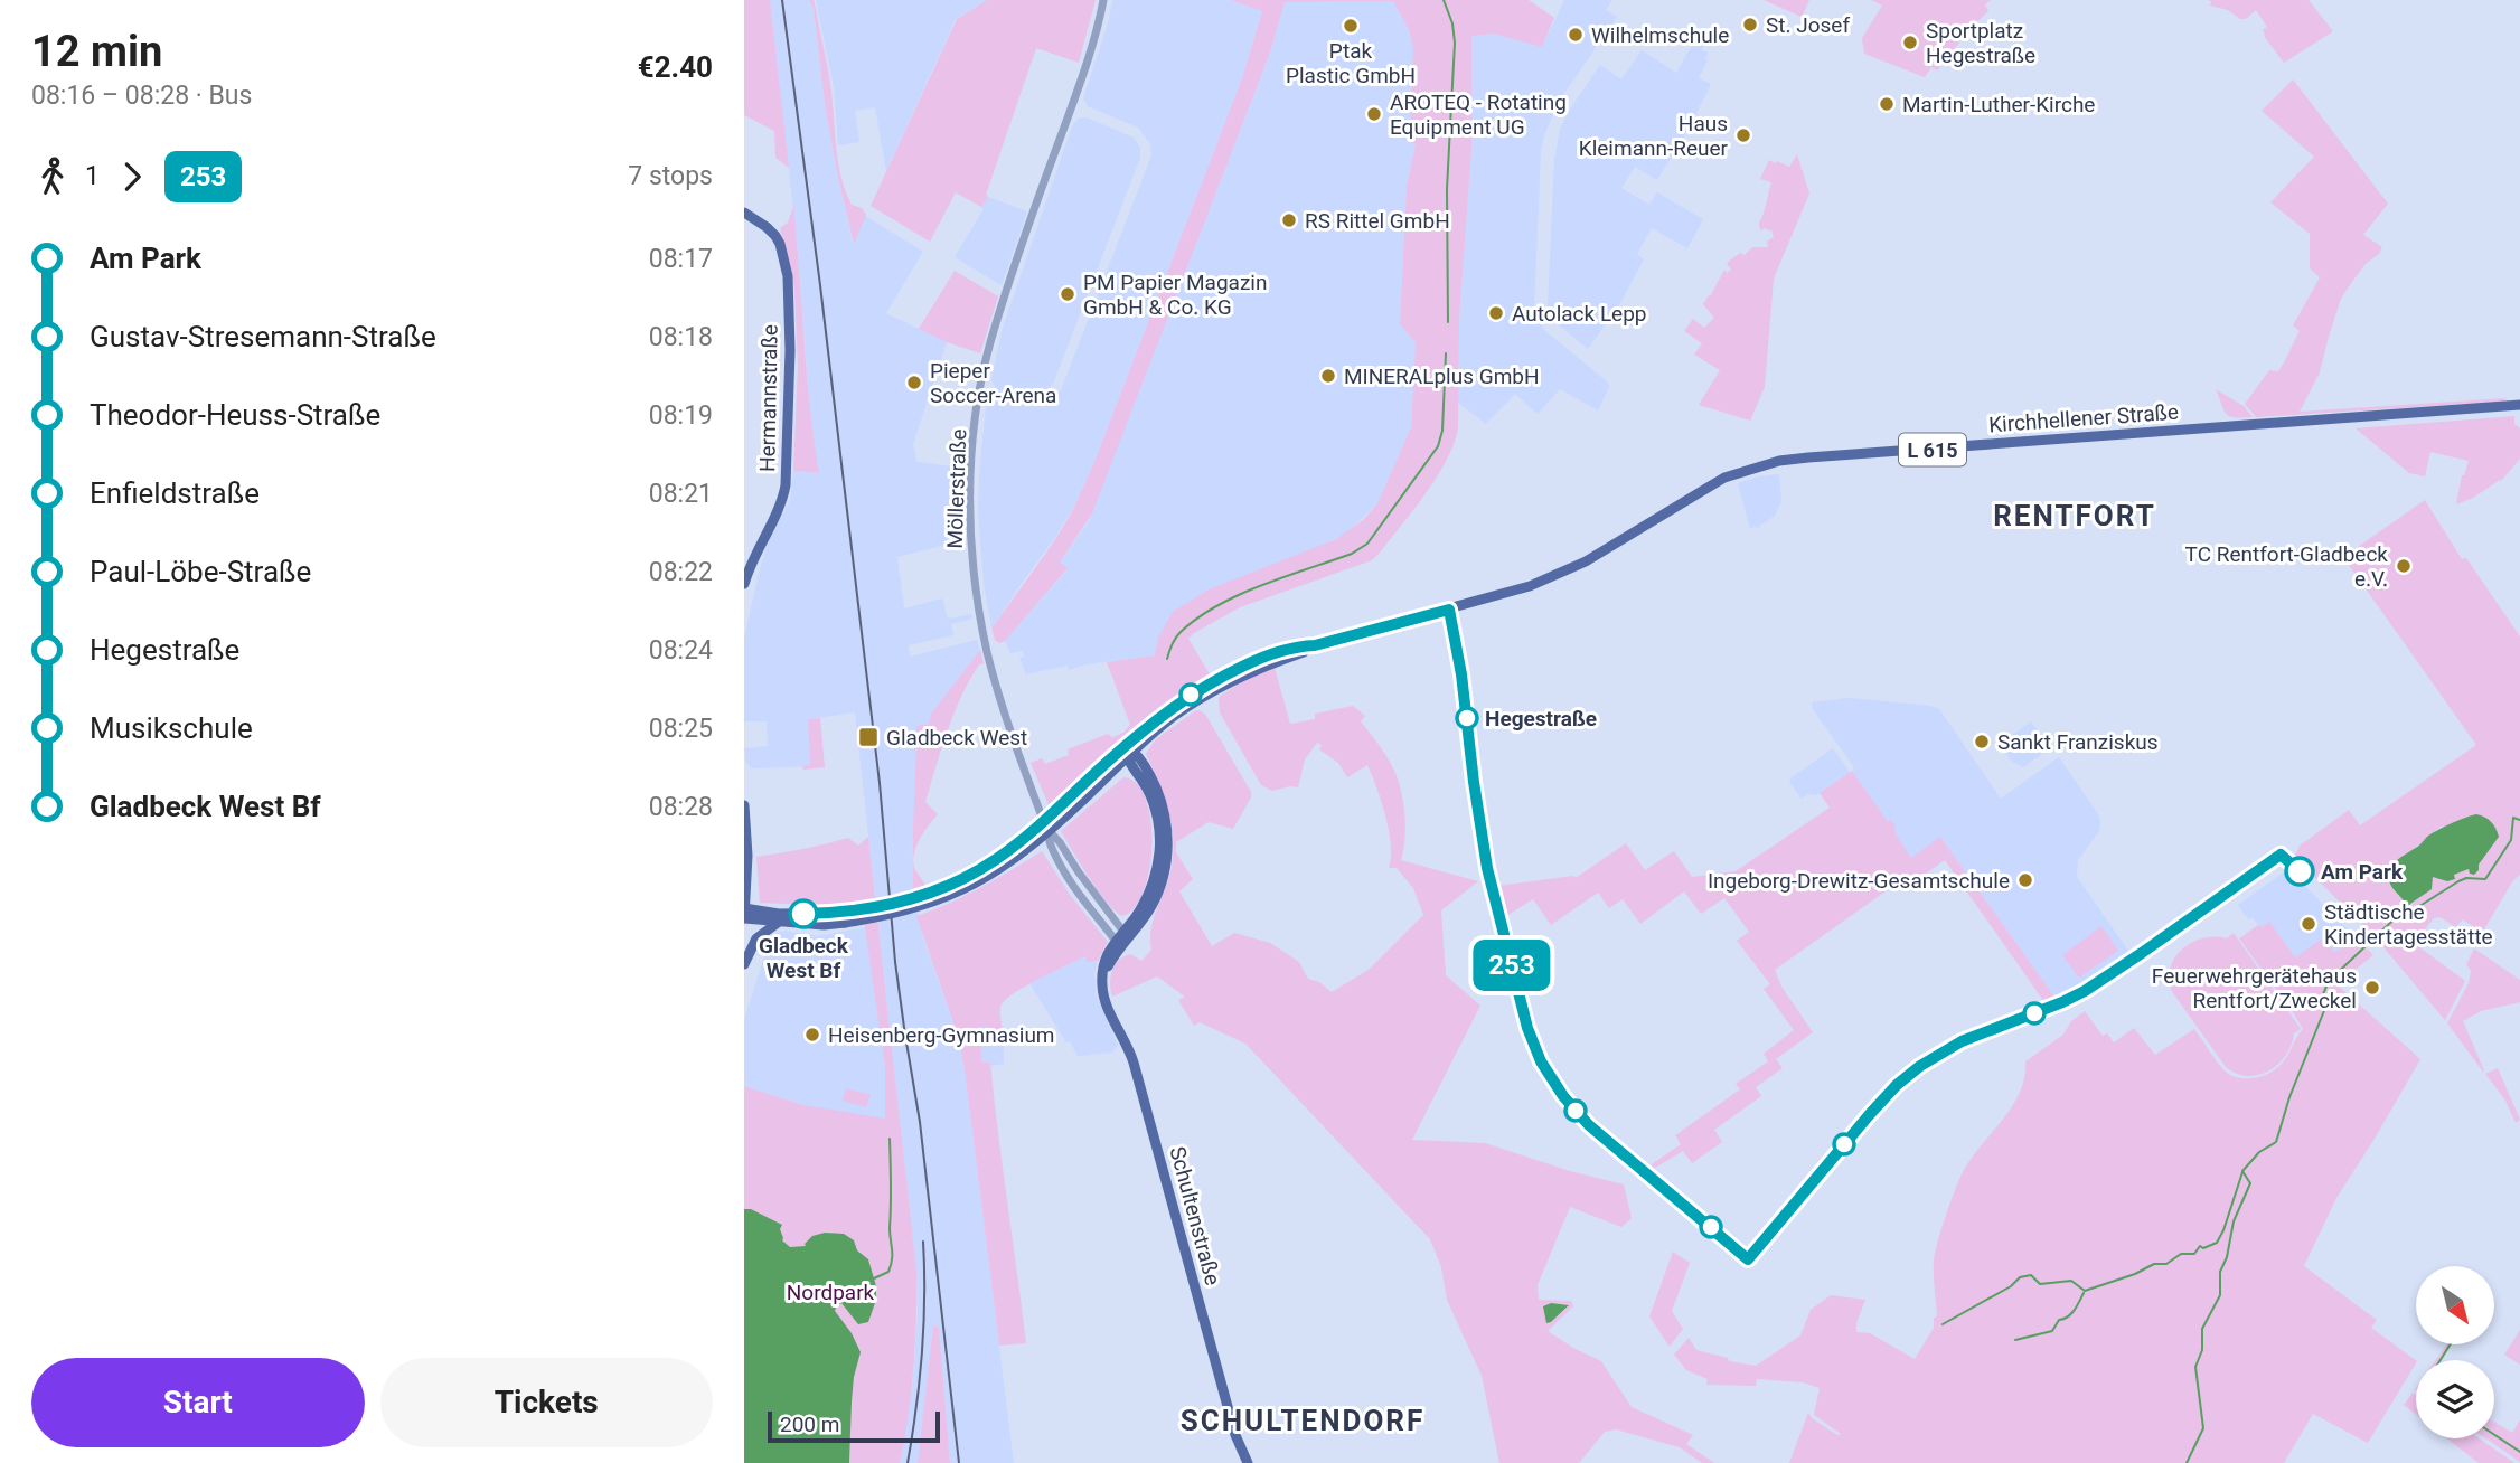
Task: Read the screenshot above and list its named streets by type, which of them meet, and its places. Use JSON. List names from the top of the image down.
{
  "streets": {
    "main road": [
      "Hermannstraße",
      "Kirchhellener Straße",
      "L 615",
      "Schultenstraße"
    ],
    "street": ["Möllerstraße"]
  },
  "crossings": [
    ["Kirchhellener Straße", "L 615"],
    ["Kirchhellener Straße", "Schultenstraße"],
    ["L 615", "Schultenstraße"],
    ["Möllerstraße", "Schultenstraße"]
  ],
  "districts": ["RENTFORT", "SCHULTENDORF"],
  "parks": ["Nordpark"],
  "places": {
    "other": [
      "St. Josef",
      "Ptak Plastic GmbH",
      "Wilhelmschule",
      "Sportplatz Hegestraße",
      "Martin-Luther-Kirche",
      "AROTEQ - Rotating Equipment UG",
      "Haus Kleimann-Reuer",
      "RS Rittel GmbH",
      "PM Papier Magazin GmbH & Co. KG",
      "Autolack Lepp",
      "MINERALplus GmbH",
      "Pieper Soccer-Arena",
      "TC Rentfort-Gladbeck e.V.",
      "Hegestraße",
      "Sankt Franziskus",
      "Am Park",
      "Ingeborg-Drewitz-Gesamtschule",
      "Gladbeck West Bf",
      "Städtische Kindertagesstätte",
      "Feuerwehrgerätehaus Rentfort/Zweckel",
      "Heisenberg-Gymnasium"
    ],
    "transit": ["Gladbeck West"]
  },
  "lines": ["bus line 253"],
  "scale_bar": "200 m",
  "north": "bottom right",
  "page": {
    "heading": ["12 min", "08:16 – 08:28 · Bus", "€2.40"],
    "on_map": "253",
    "legs": ["1", "253", "7 stops"],
    "list": [
      {
        "name": "Am Park",
        "value": "08:17"
      },
      {
        "name": "Gustav-Stresemann-Straße",
        "value": "08:18"
      },
      {
        "name": "Theodor-Heuss-Straße",
        "value": "08:19"
      },
      {
        "name": "Enfieldstraße",
        "value": "08:21"
      },
      {
        "name": "Paul-Löbe-Straße",
        "value": "08:22"
      },
      {
        "name": "Hegestraße",
        "value": "08:24"
      },
      {
        "name": "Musikschule",
        "value": "08:25"
      },
      {
        "name": "Gladbeck West Bf",
        "value": "08:28"
      }
    ],
    "buttons": ["Start", "Tickets"],
    "scale": "200 m"
  }
}
